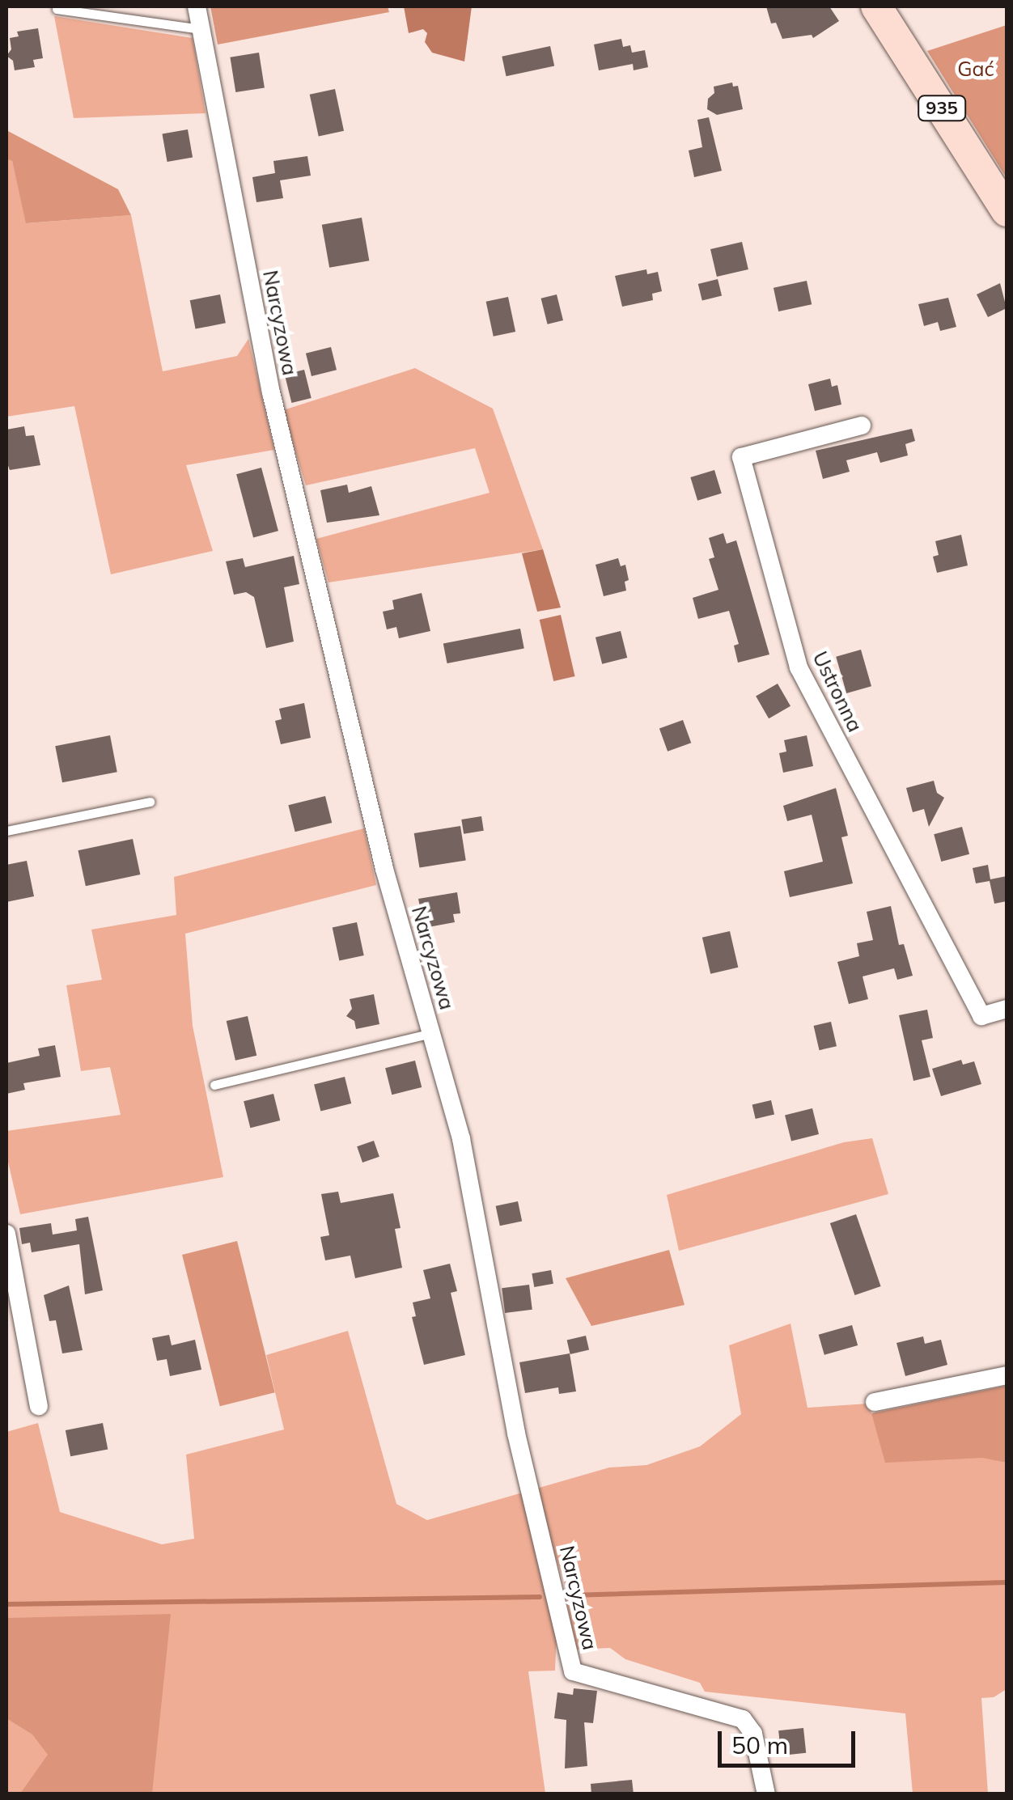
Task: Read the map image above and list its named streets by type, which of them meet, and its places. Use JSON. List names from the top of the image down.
{
  "streets": {
    "main road": ["935"],
    "street": ["Narcyzowa", "Ustronna"]
  },
  "parks": ["Gać"],
  "scale_bar": "50 m"
}
